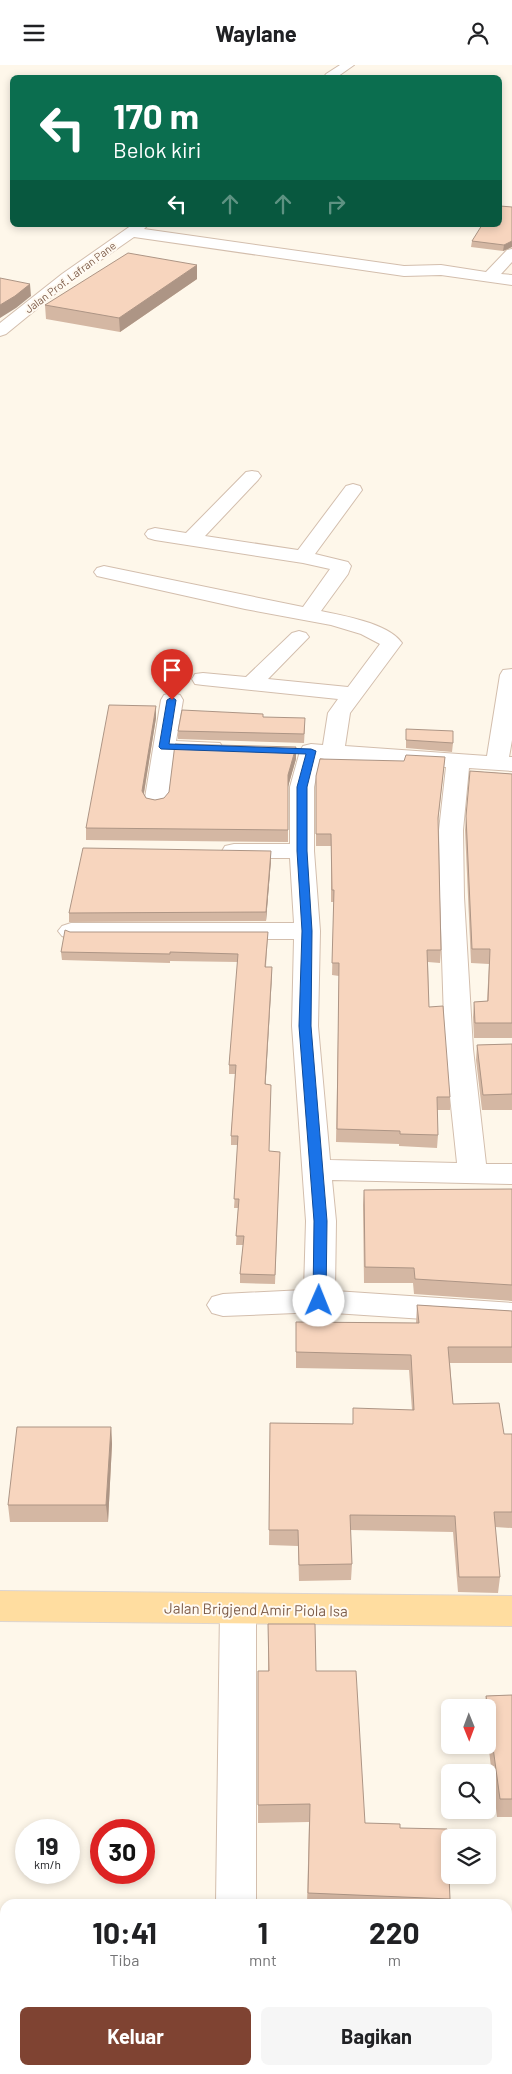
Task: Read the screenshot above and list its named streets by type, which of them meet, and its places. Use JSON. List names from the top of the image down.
{
  "streets": {
    "main road": ["Jalan Brigjend Amir Piola Isa"],
    "street": ["Jalan Prof. Lafran Pane"]
  },
  "north": "bottom",
  "page": {
    "header": "Waylane",
    "turn": ["170 m", "Belok kiri"],
    "speed": "19 km/h",
    "limit": "30",
    "eta": [
      "10:41",
      "Tiba",
      "1",
      "mnt",
      "220",
      "m"
    ],
    "buttons": ["Keluar", "Bagikan"]
  }
}
